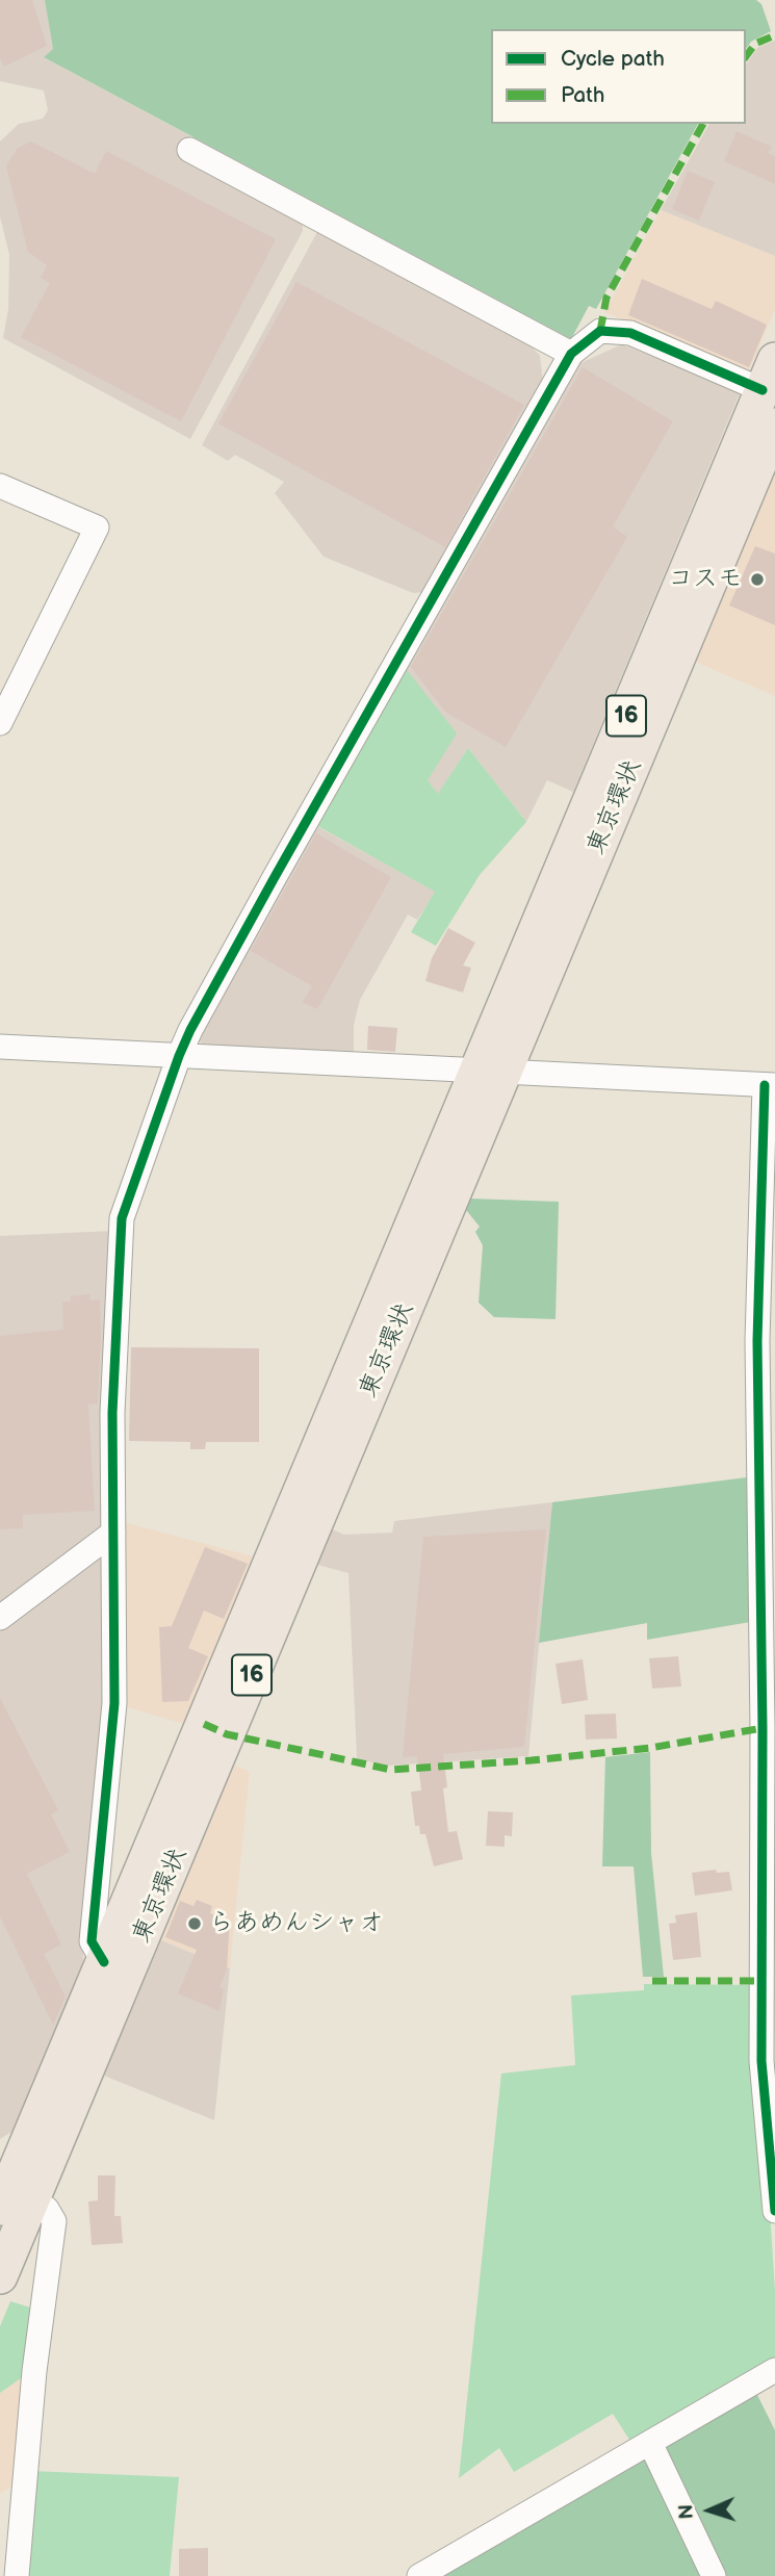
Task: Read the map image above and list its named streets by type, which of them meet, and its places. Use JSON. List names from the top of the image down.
{
  "streets": {
    "highway": ["16", "東京環状"]
  },
  "places": ["コスモ", "らあめんシャオ"],
  "legend": ["Cycle path", "Path"],
  "north": "left"
}
